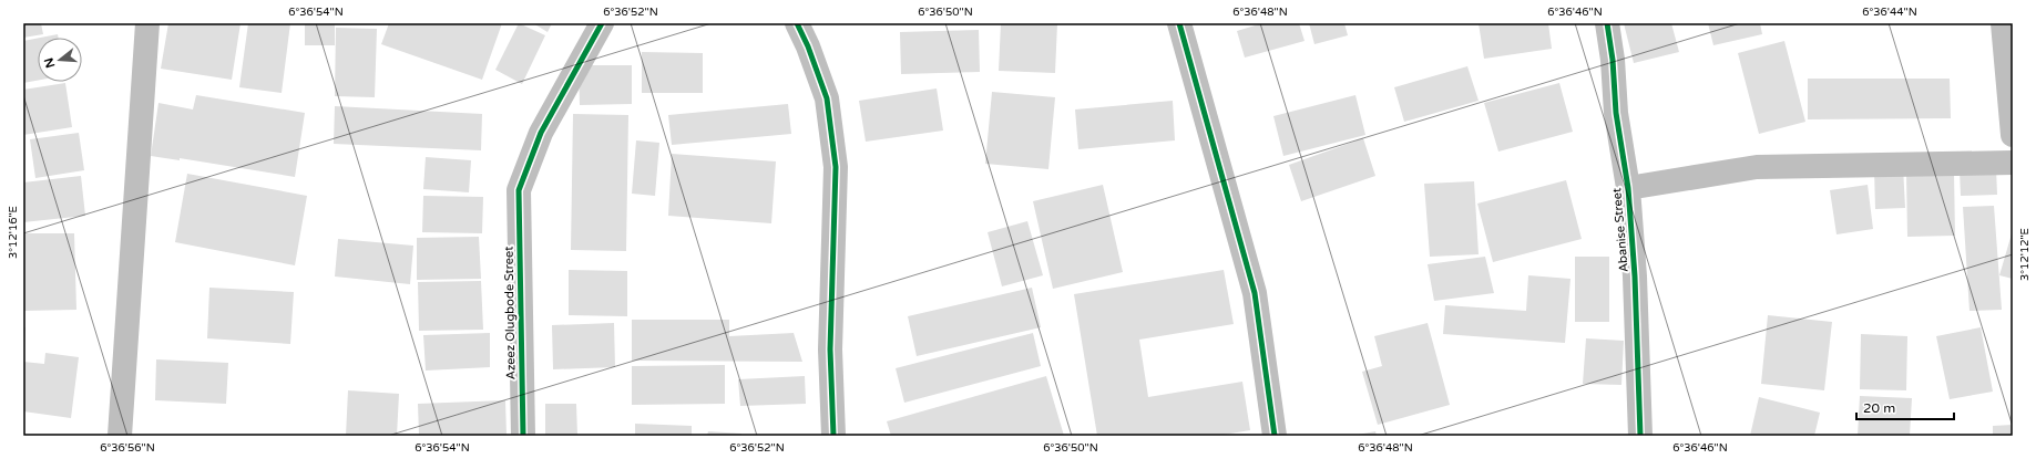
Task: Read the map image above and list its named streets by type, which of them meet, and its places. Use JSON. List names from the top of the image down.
{
  "streets": {
    "street": ["Abanise Street", "Azeez Olugbode Street"]
  },
  "scale_bar": "20 m",
  "north": "left",
  "coordinates": [
    "6°36'54\"N",
    "6°36'52\"N",
    "6°36'50\"N",
    "6°36'48\"N",
    "6°36'46\"N",
    "6°36'44\"N",
    "3°12'16\"E",
    "3°12'12\"E",
    "6°36'56\"N"
  ]
}
